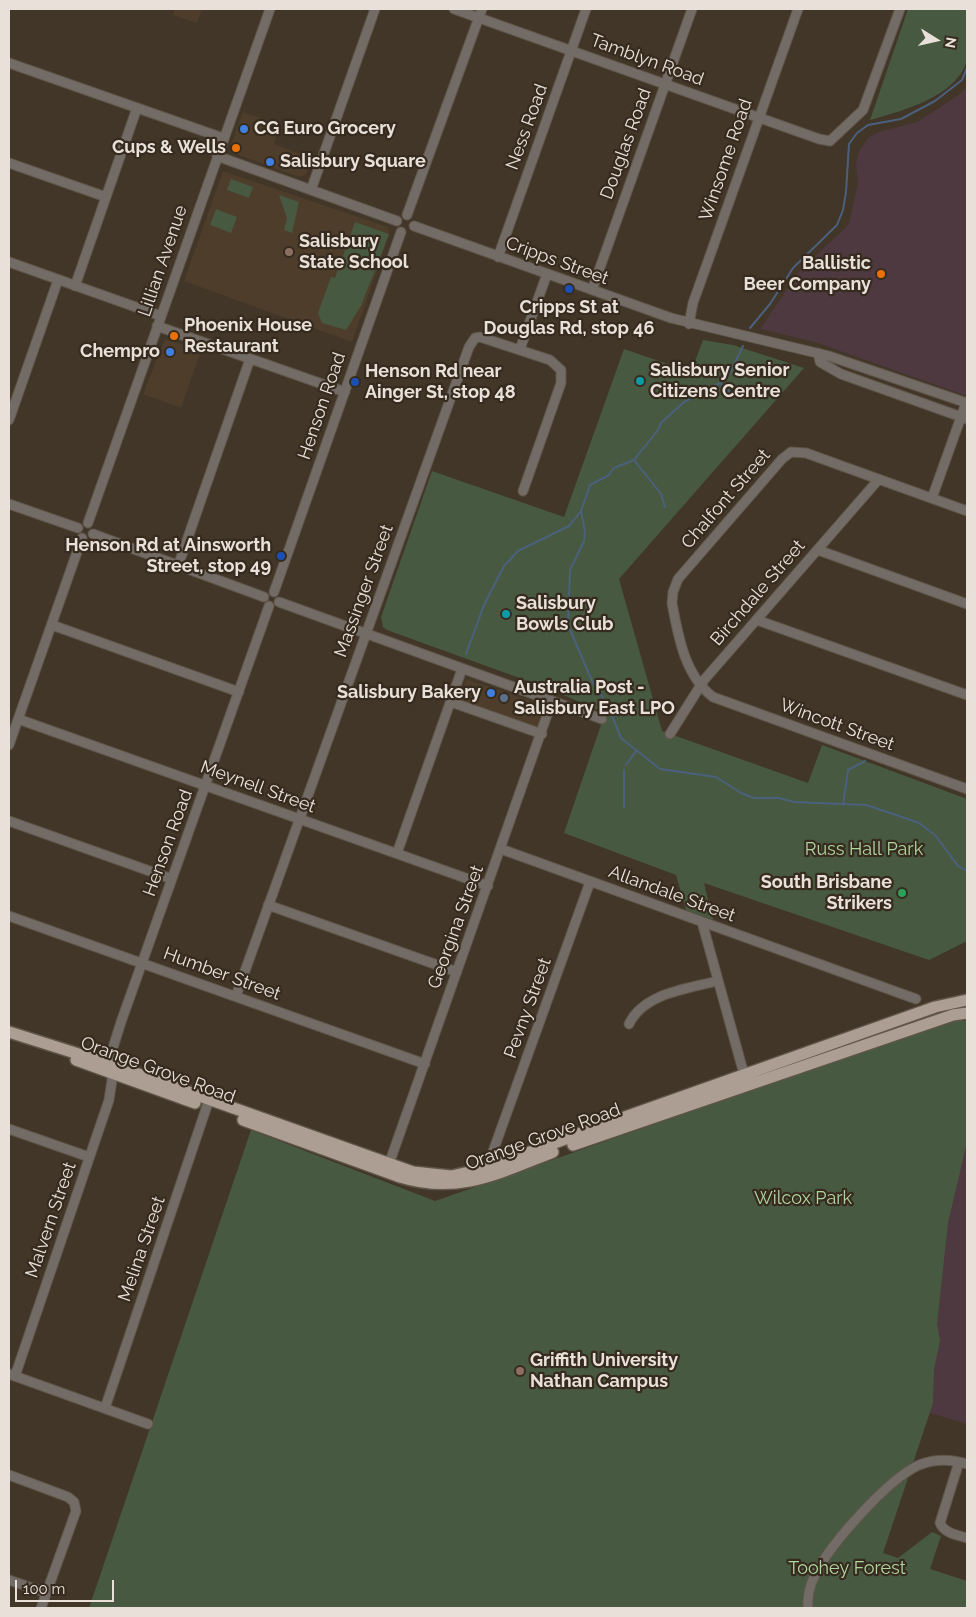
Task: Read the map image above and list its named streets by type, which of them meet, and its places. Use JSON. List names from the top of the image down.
{
  "streets": {
    "main road": ["Orange Grove Road"],
    "street": [
      "Tamblyn Road",
      "Ness Road",
      "Douglas Road",
      "Winsome Road",
      "Lillian Avenue",
      "Cripps Street",
      "Henson Road",
      "Chalfont Street",
      "Massinger Street",
      "Birchdale Street",
      "Wincott Street",
      "Meynell Street",
      "Allandale Street",
      "Georgina Street",
      "Humber Street",
      "Pevny Street",
      "Malvern Street",
      "Melina Street"
    ]
  },
  "crossings": [
    ["Tamblyn Road", "Ness Road"],
    ["Tamblyn Road", "Douglas Road"],
    ["Tamblyn Road", "Winsome Road"],
    ["Ness Road", "Cripps Street"],
    ["Douglas Road", "Cripps Street"],
    ["Winsome Road", "Cripps Street"],
    ["Cripps Street", "Henson Road"],
    ["Henson Road", "Meynell Street"],
    ["Henson Road", "Humber Street"],
    ["Henson Road", "Orange Grove Road"],
    ["Henson Road", "Malvern Street"],
    ["Chalfont Street", "Birchdale Street"],
    ["Chalfont Street", "Wincott Street"],
    ["Massinger Street", "Meynell Street"],
    ["Massinger Street", "Humber Street"],
    ["Birchdale Street", "Wincott Street"],
    ["Meynell Street", "Georgina Street"],
    ["Allandale Street", "Georgina Street"],
    ["Allandale Street", "Pevny Street"],
    ["Georgina Street", "Humber Street"],
    ["Georgina Street", "Orange Grove Road"],
    ["Pevny Street", "Orange Grove Road"],
    ["Orange Grove Road", "Malvern Street"],
    ["Orange Grove Road", "Melina Street"]
  ],
  "parks": ["Russ Hall Park", "Wilcox Park", "Toohey Forest"],
  "places": [
    "CG Euro Grocery",
    "Cups & Wells",
    "Salisbury Square",
    "Salisbury State School",
    "Ballistic Beer Company",
    "Cripps St at Douglas Rd, stop 46",
    "Phoenix House Restaurant",
    "Chempro",
    "Salisbury Senior Citizens Centre",
    "Henson Rd near Ainger St, stop 48",
    "Henson Rd at Ainsworth Street, stop 49",
    "Salisbury Bowls Club",
    "Salisbury Bakery",
    "Australia Post - Salisbury East LPO",
    "South Brisbane Strikers",
    "Griffith University Nathan Campus"
  ],
  "scale_bar": "100 m",
  "north": "right"
}
